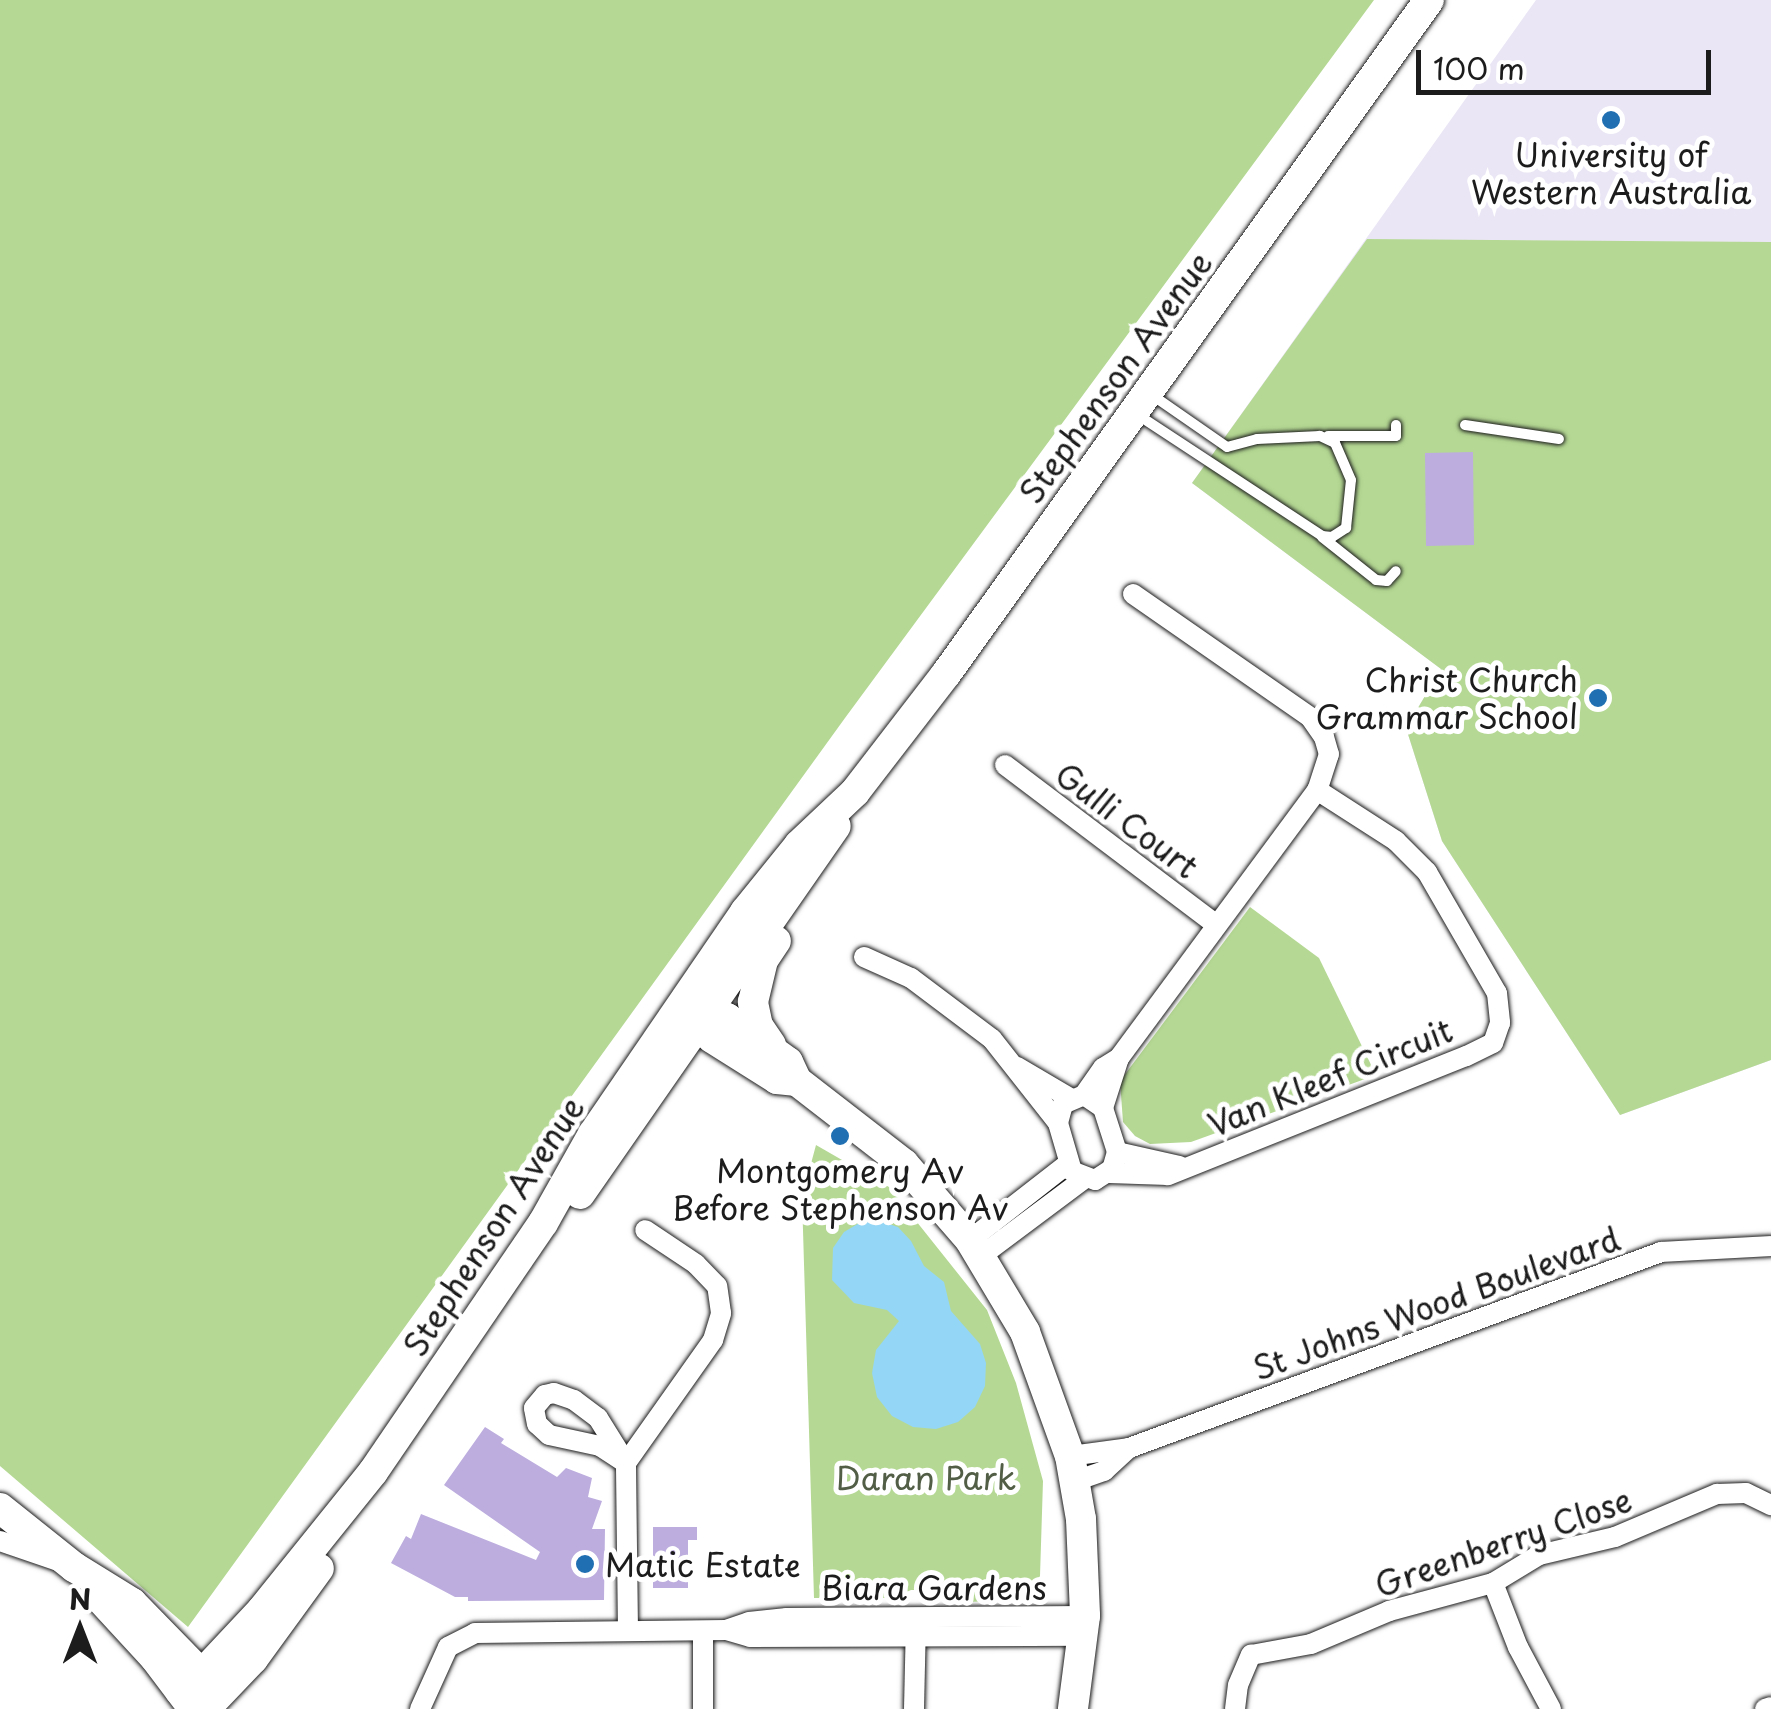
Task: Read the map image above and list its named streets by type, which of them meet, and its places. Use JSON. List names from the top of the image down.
{
  "streets": {
    "main road": ["Stephenson Avenue"],
    "street": [
      "Gulli Court",
      "Van Kleef Circuit",
      "St Johns Wood Boulevard",
      "Greenberry Close",
      "Biara Gardens"
    ]
  },
  "parks": ["Daran Park"],
  "places": [
    "University of Western Australia",
    "Christ Church Grammar School",
    "Montgomery Av Before Stephenson Av",
    "Matic Estate"
  ],
  "scale_bar": "100 m",
  "north": "top"
}
